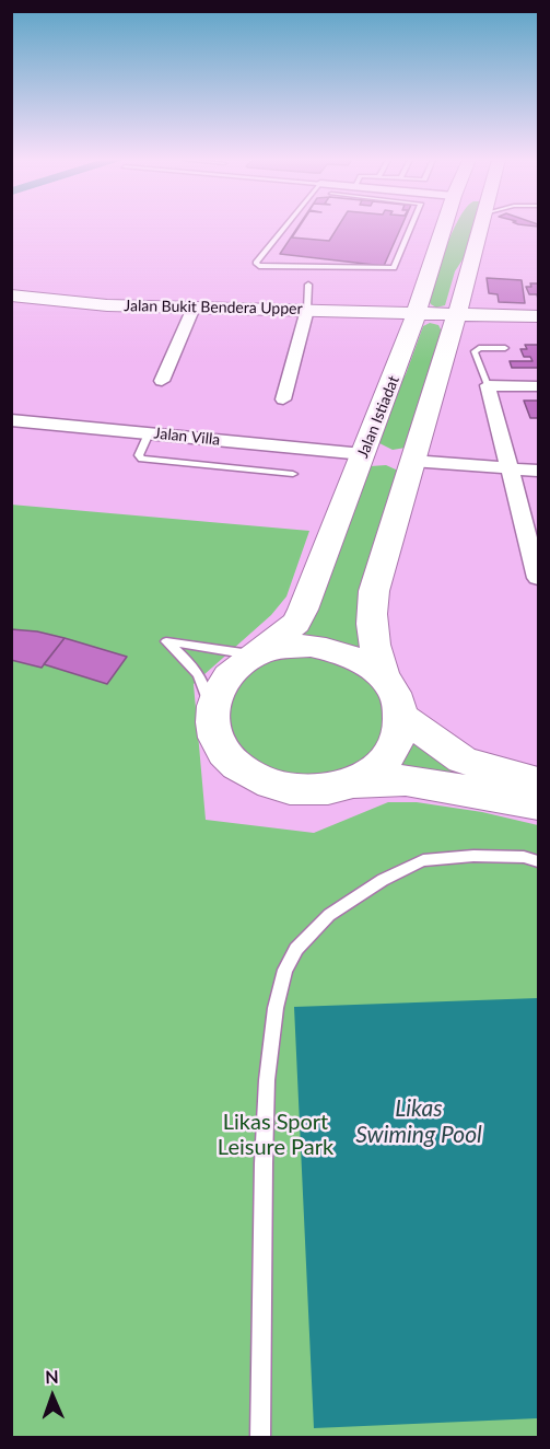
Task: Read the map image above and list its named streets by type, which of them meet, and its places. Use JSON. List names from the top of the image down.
{
  "streets": {
    "main road": ["Jalan Bukit Bendera Upper", "Jalan Istiadat"],
    "street": ["Jalan Villa"]
  },
  "crossings": [
    ["Jalan Bukit Bendera Upper", "Jalan Istiadat"],
    ["Jalan Istiadat", "Jalan Villa"]
  ],
  "water": ["Likas Swiming Pool"],
  "parks": ["Likas Sport Leisure Park"],
  "north": "top"
}
